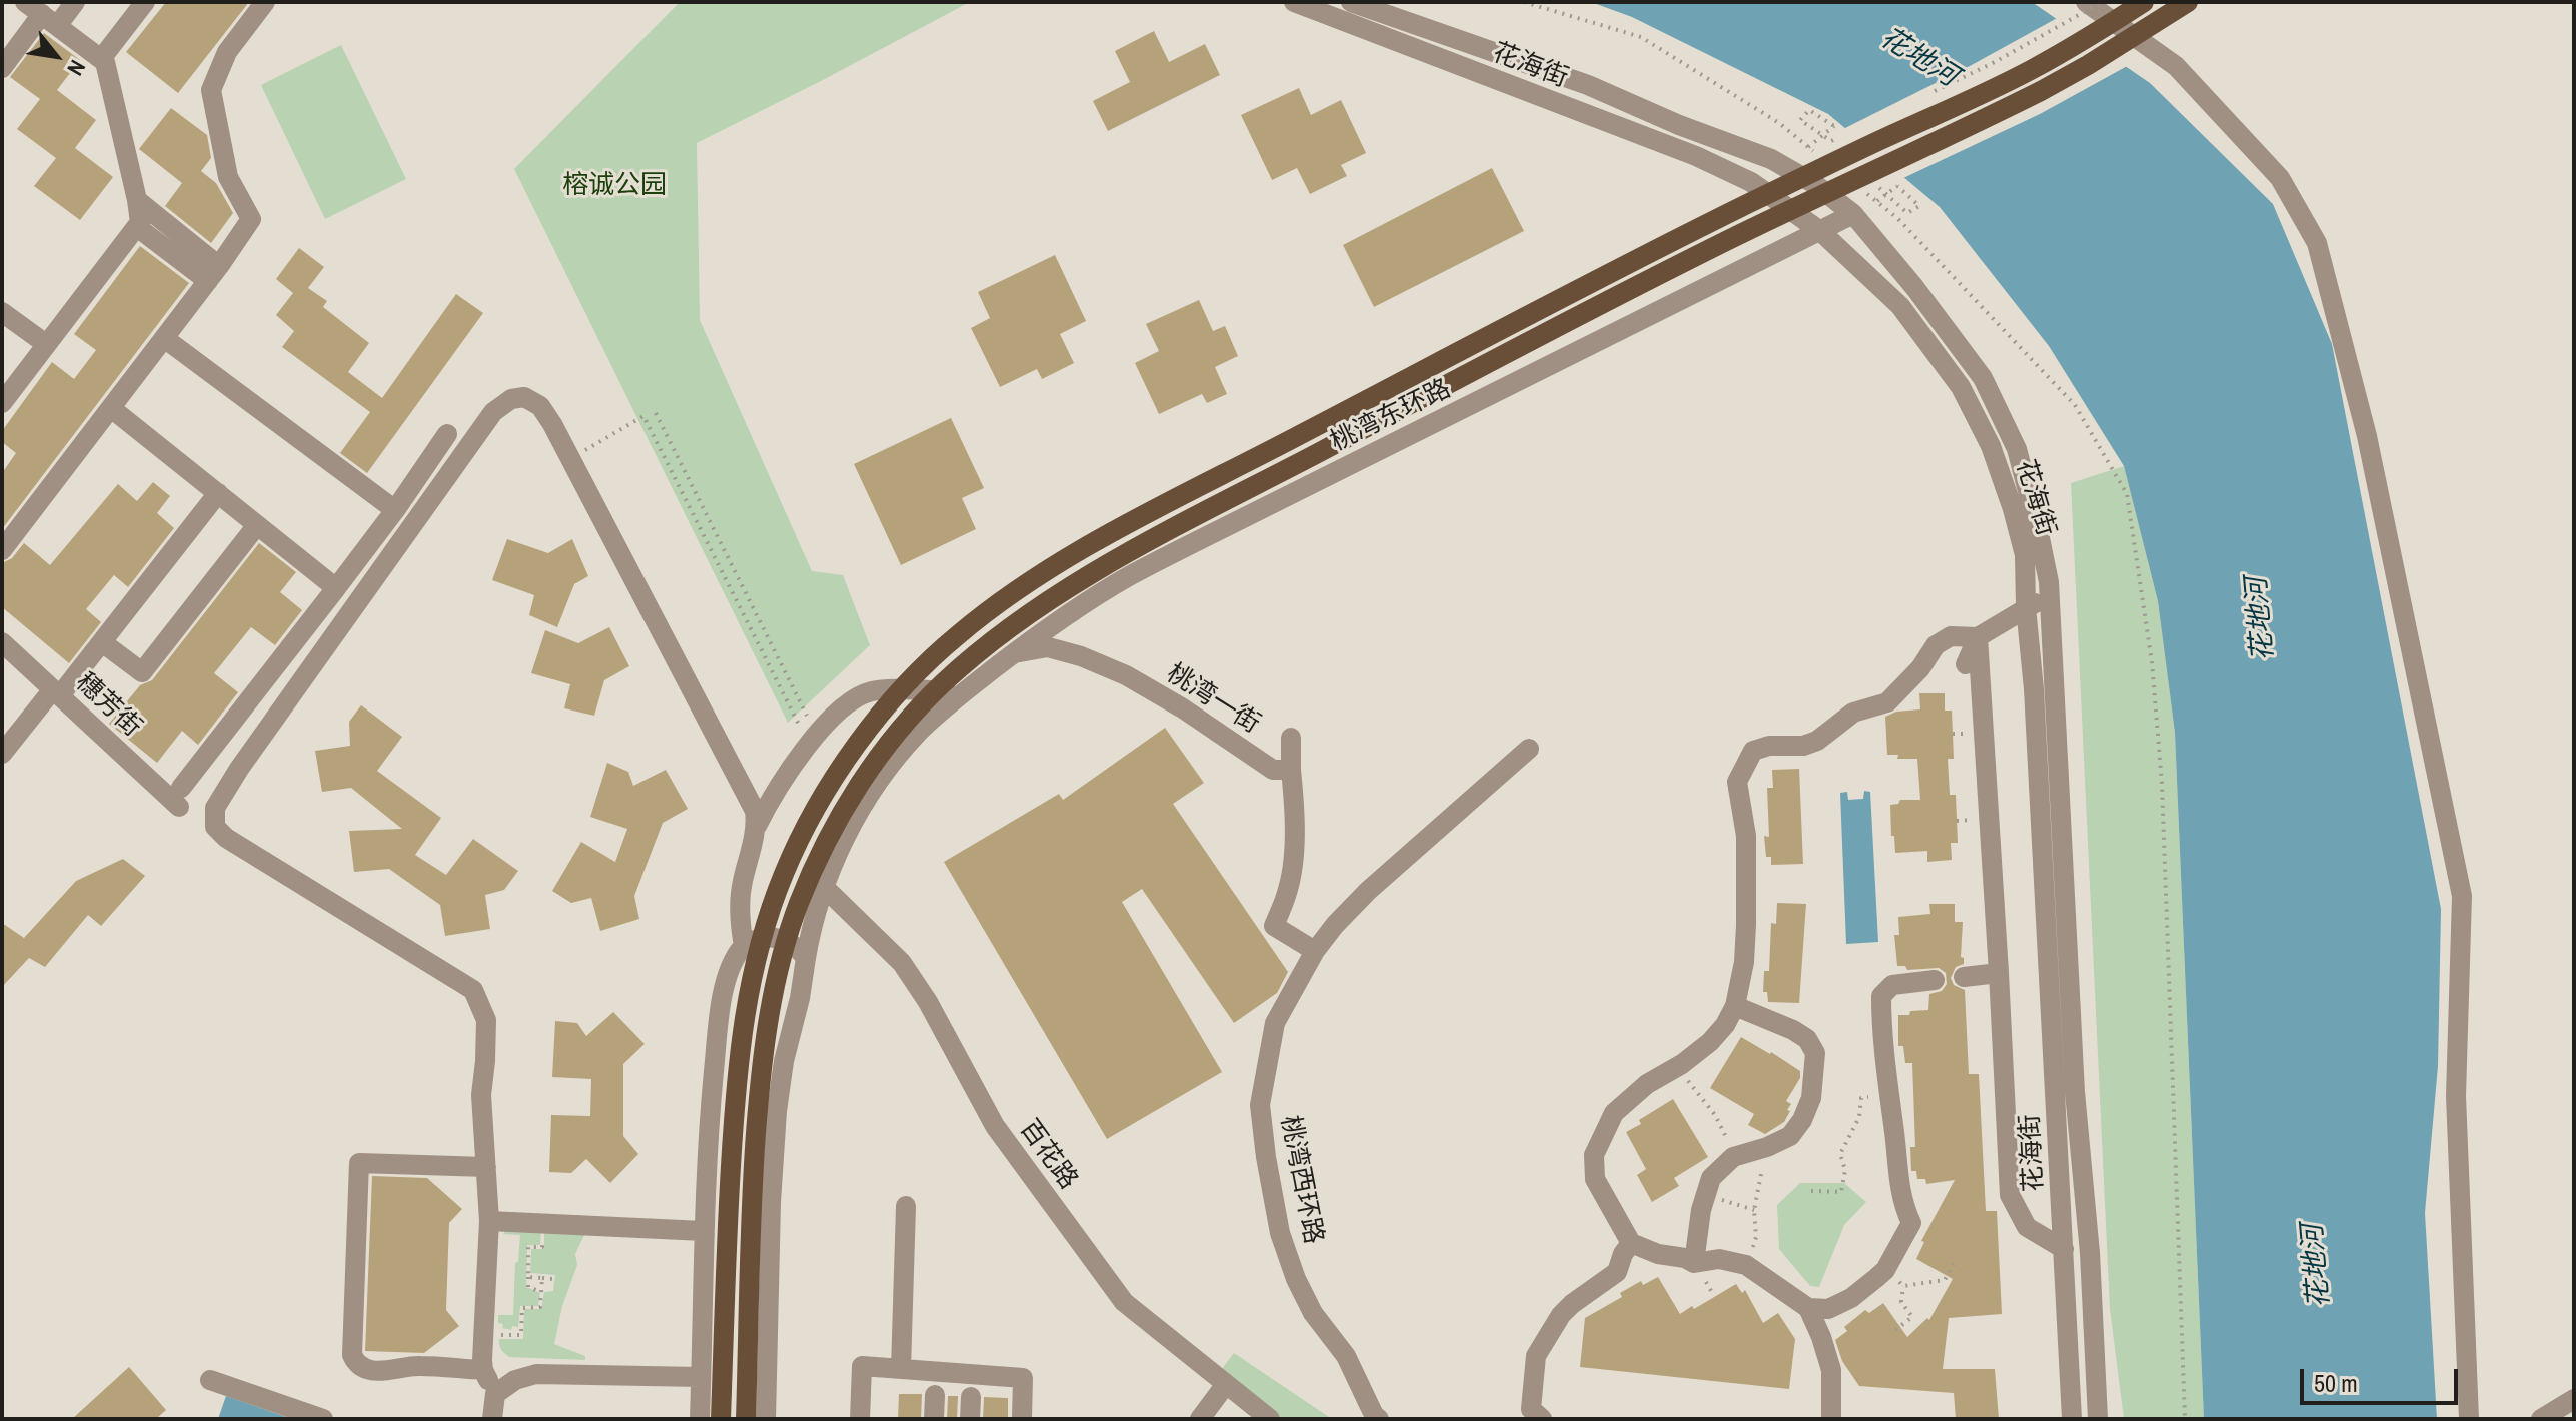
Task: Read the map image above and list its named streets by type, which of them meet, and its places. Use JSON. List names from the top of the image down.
{
  "streets": {
    "street": [
      "花海街",
      "桃湾东环路",
      "桃湾一街",
      "穗芳街",
      "百花路",
      "桃湾西环路"
    ]
  },
  "crossings": [
    ["花海街", "桃湾东环路"],
    ["桃湾东环路", "桃湾一街"],
    ["桃湾一街", "桃湾西环路"]
  ],
  "water": ["花地河"],
  "parks": ["榕诚公园"],
  "scale_bar": "50 m",
  "north": "bottom right"
}
